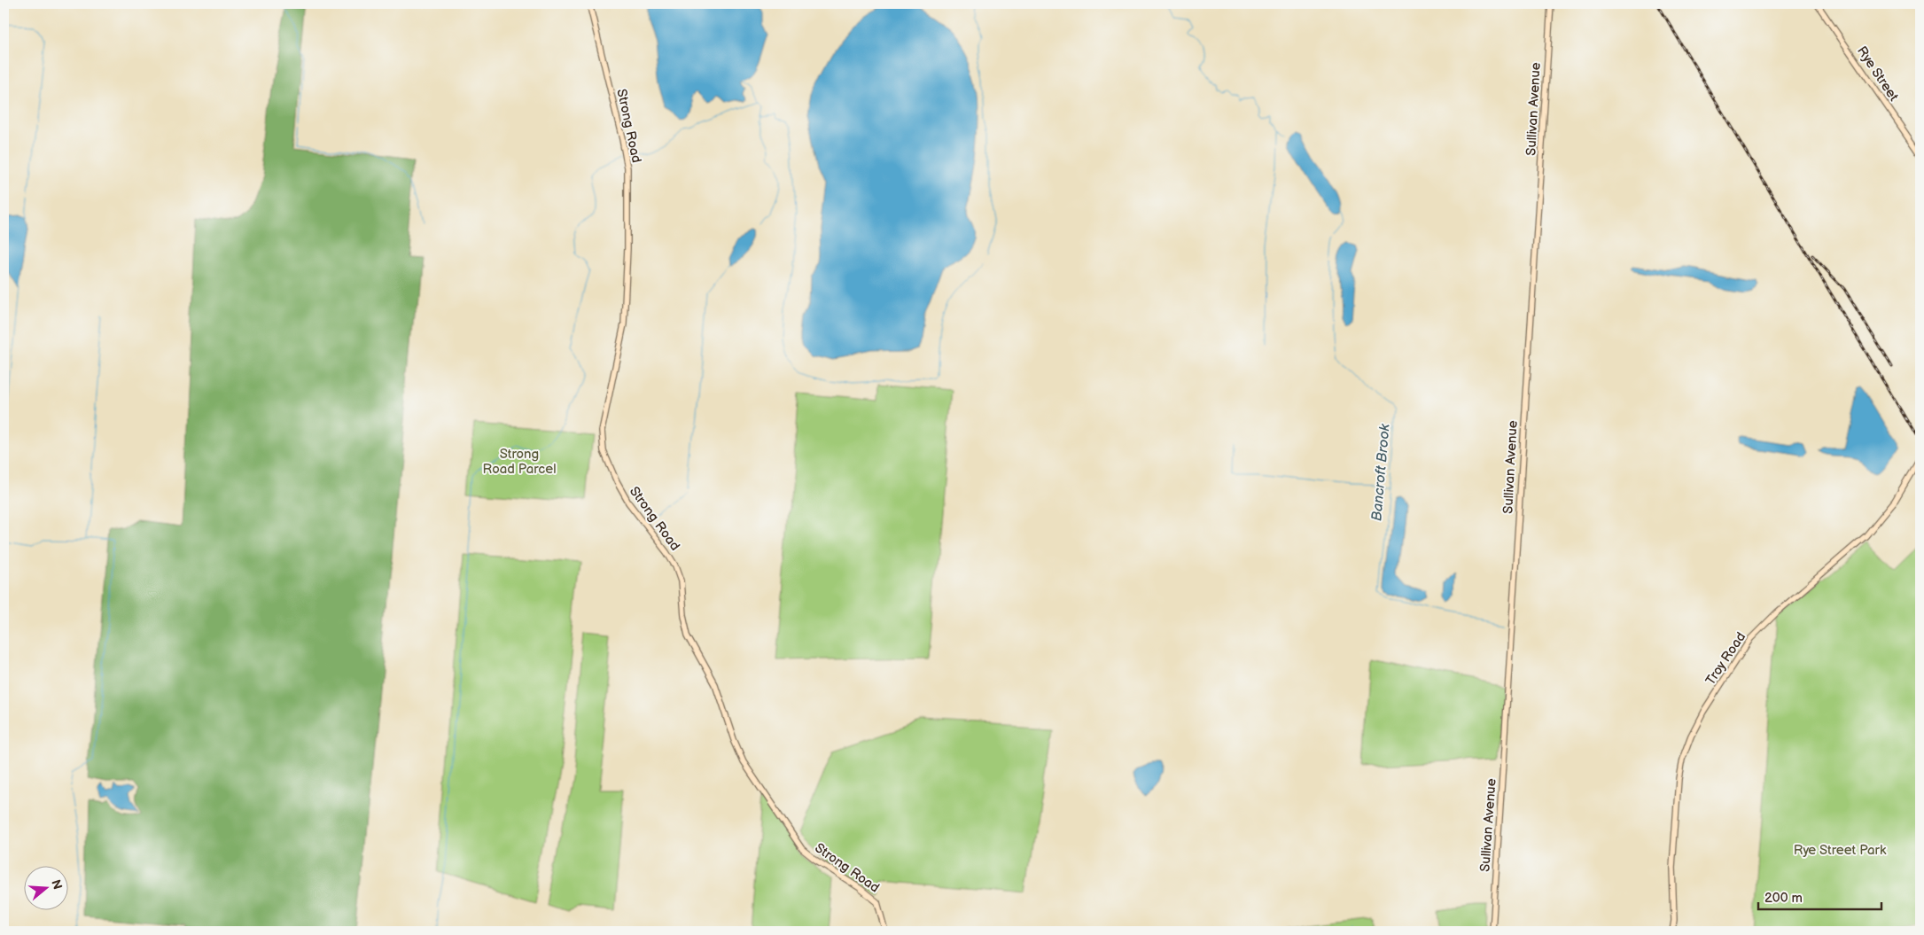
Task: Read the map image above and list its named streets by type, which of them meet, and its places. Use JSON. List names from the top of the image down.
{
  "streets": {
    "street": [
      "Rye Street",
      "Sullivan Avenue",
      "Strong Road",
      "Troy Road"
    ]
  },
  "water": ["Bancroft Brook"],
  "parks": ["Strong Road Parcel", "Rye Street Park"],
  "scale_bar": "200 m",
  "north": "right"
}
